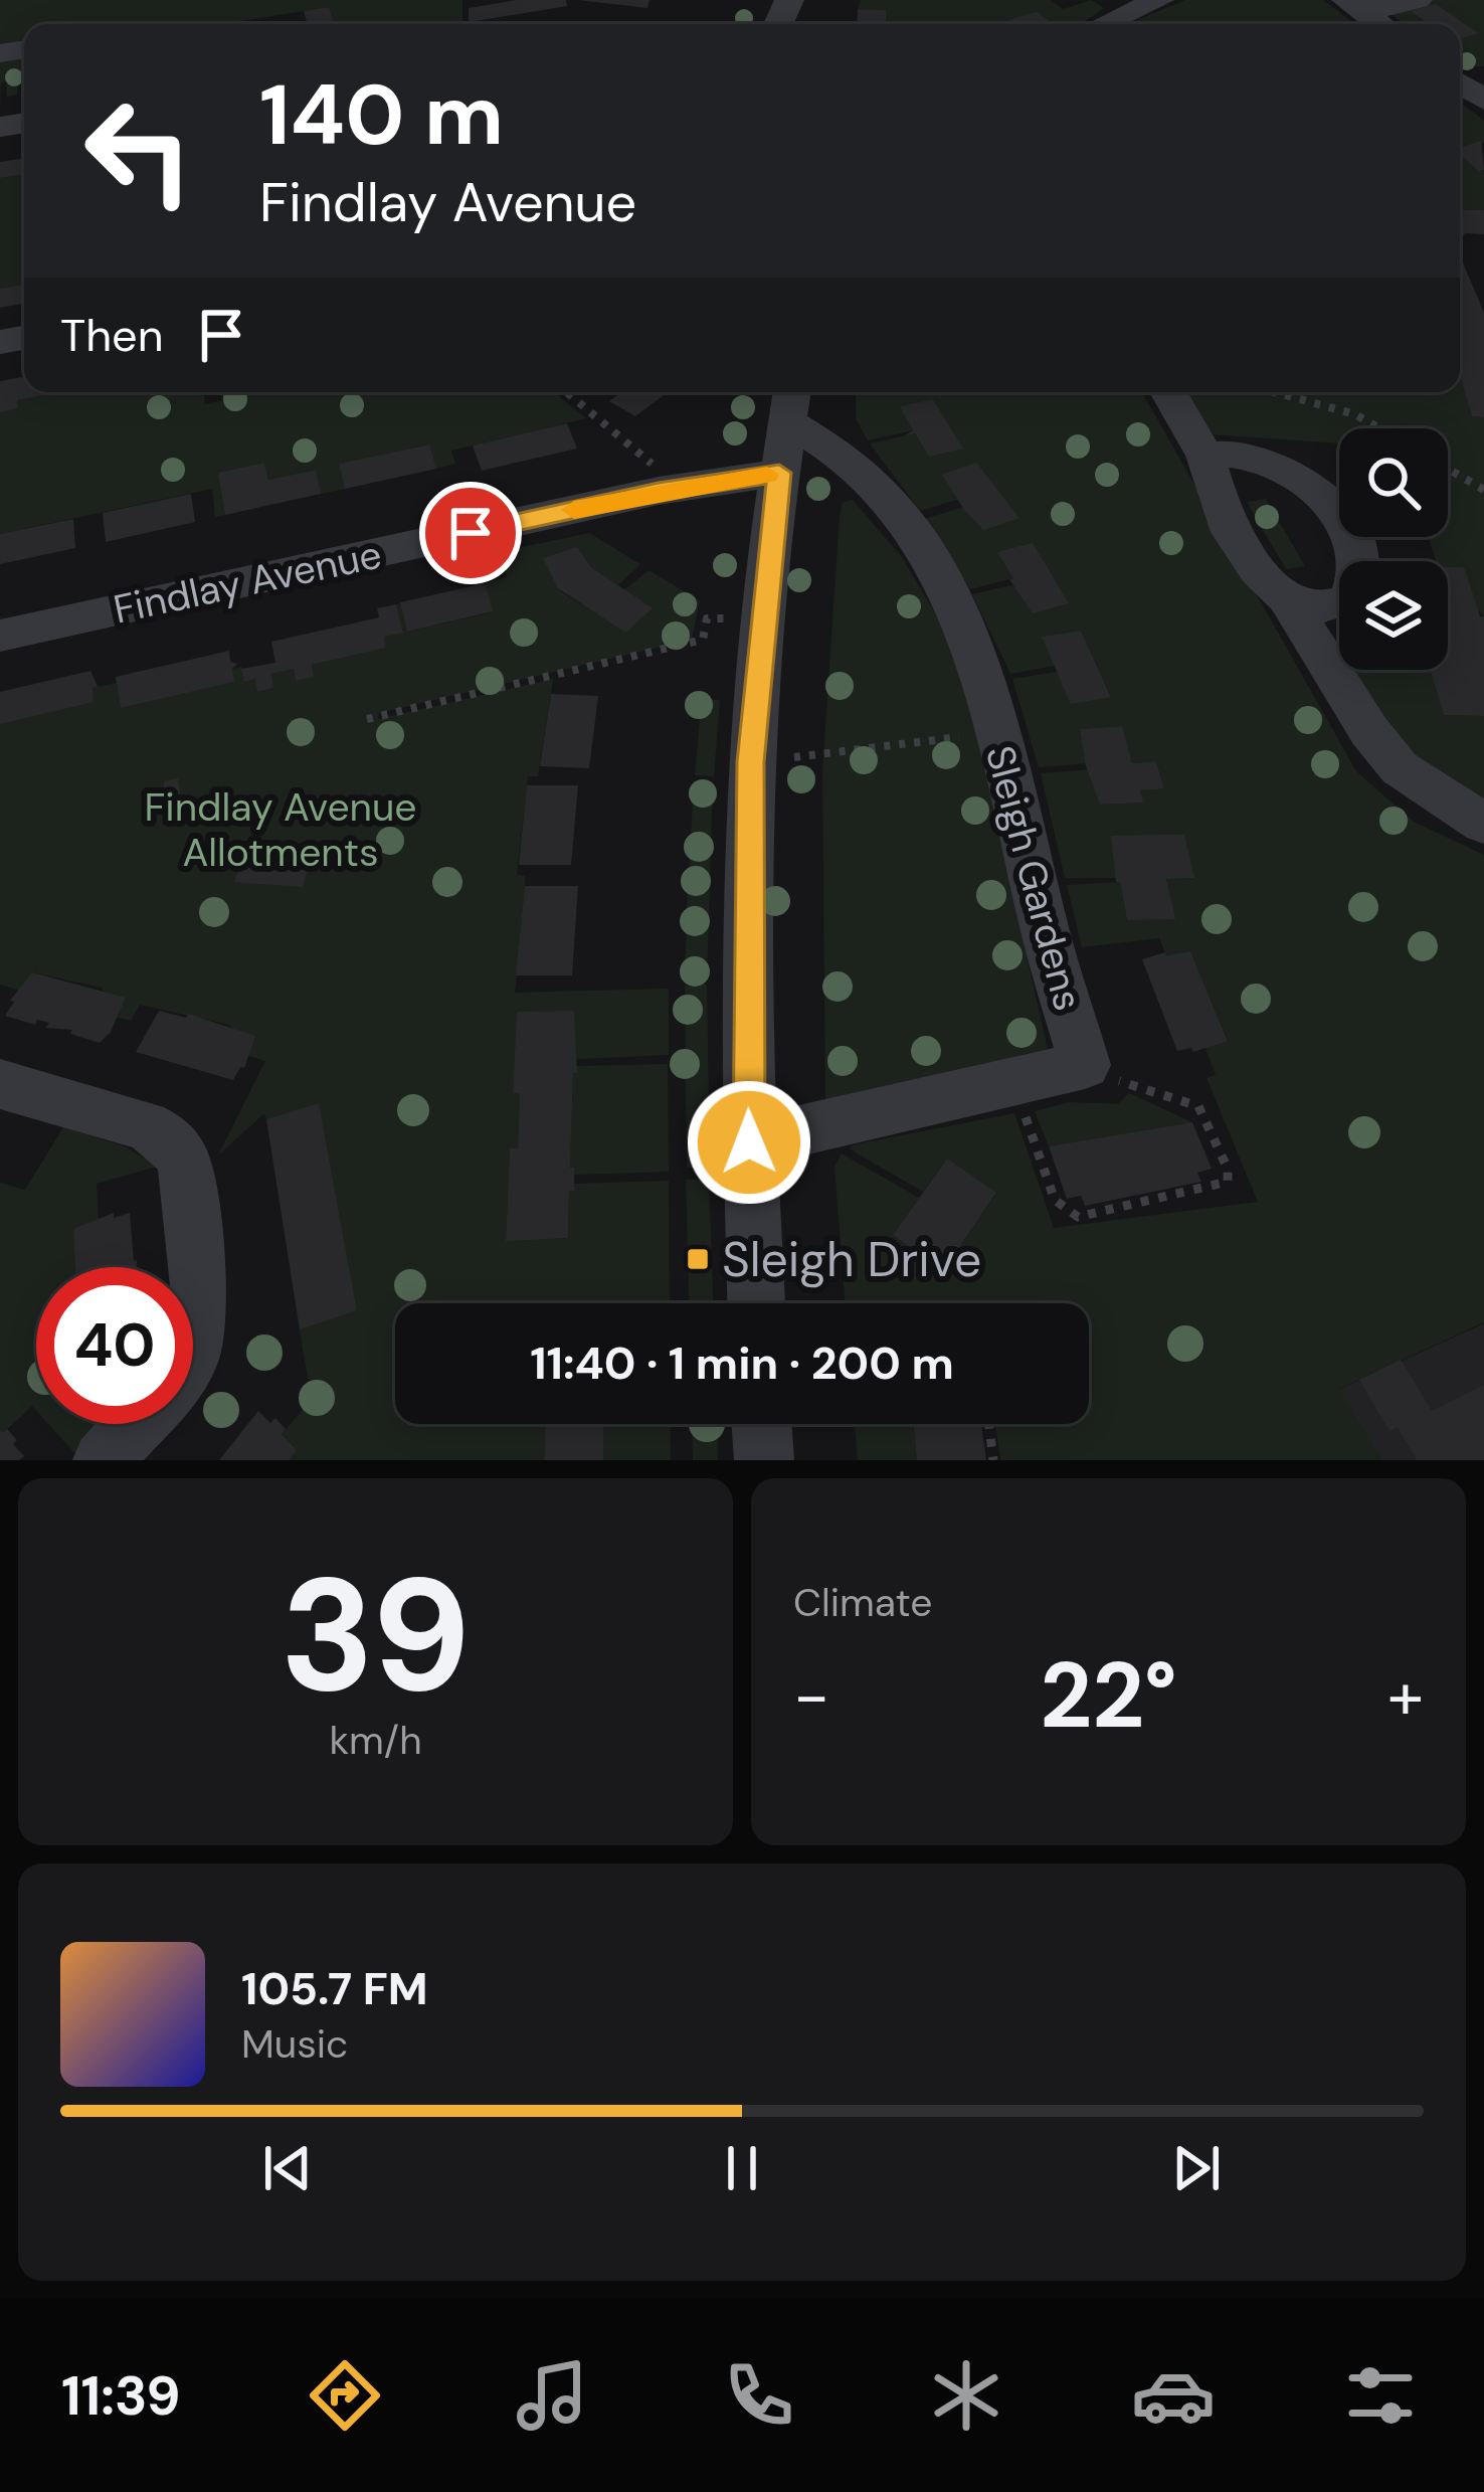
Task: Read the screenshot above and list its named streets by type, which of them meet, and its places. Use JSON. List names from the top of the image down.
{
  "streets": {
    "street": ["Findlay Avenue", "Sleigh Gardens"]
  },
  "parks": ["Findlay Avenue Allotments"],
  "places": {
    "transit": ["Sleigh Drive"]
  },
  "page": {
    "turn": ["140 m", "Findlay Avenue"],
    "then": "Then",
    "limit": "40",
    "trip": "11:40 · 1 min · 200 m",
    "tile": [
      ["39", "km/h"],
      "Climate"
    ],
    "heat": ["−", "22°", "+"],
    "song": ["105.7 FM", "Music"],
    "tabs": "11:39"
  }
}
